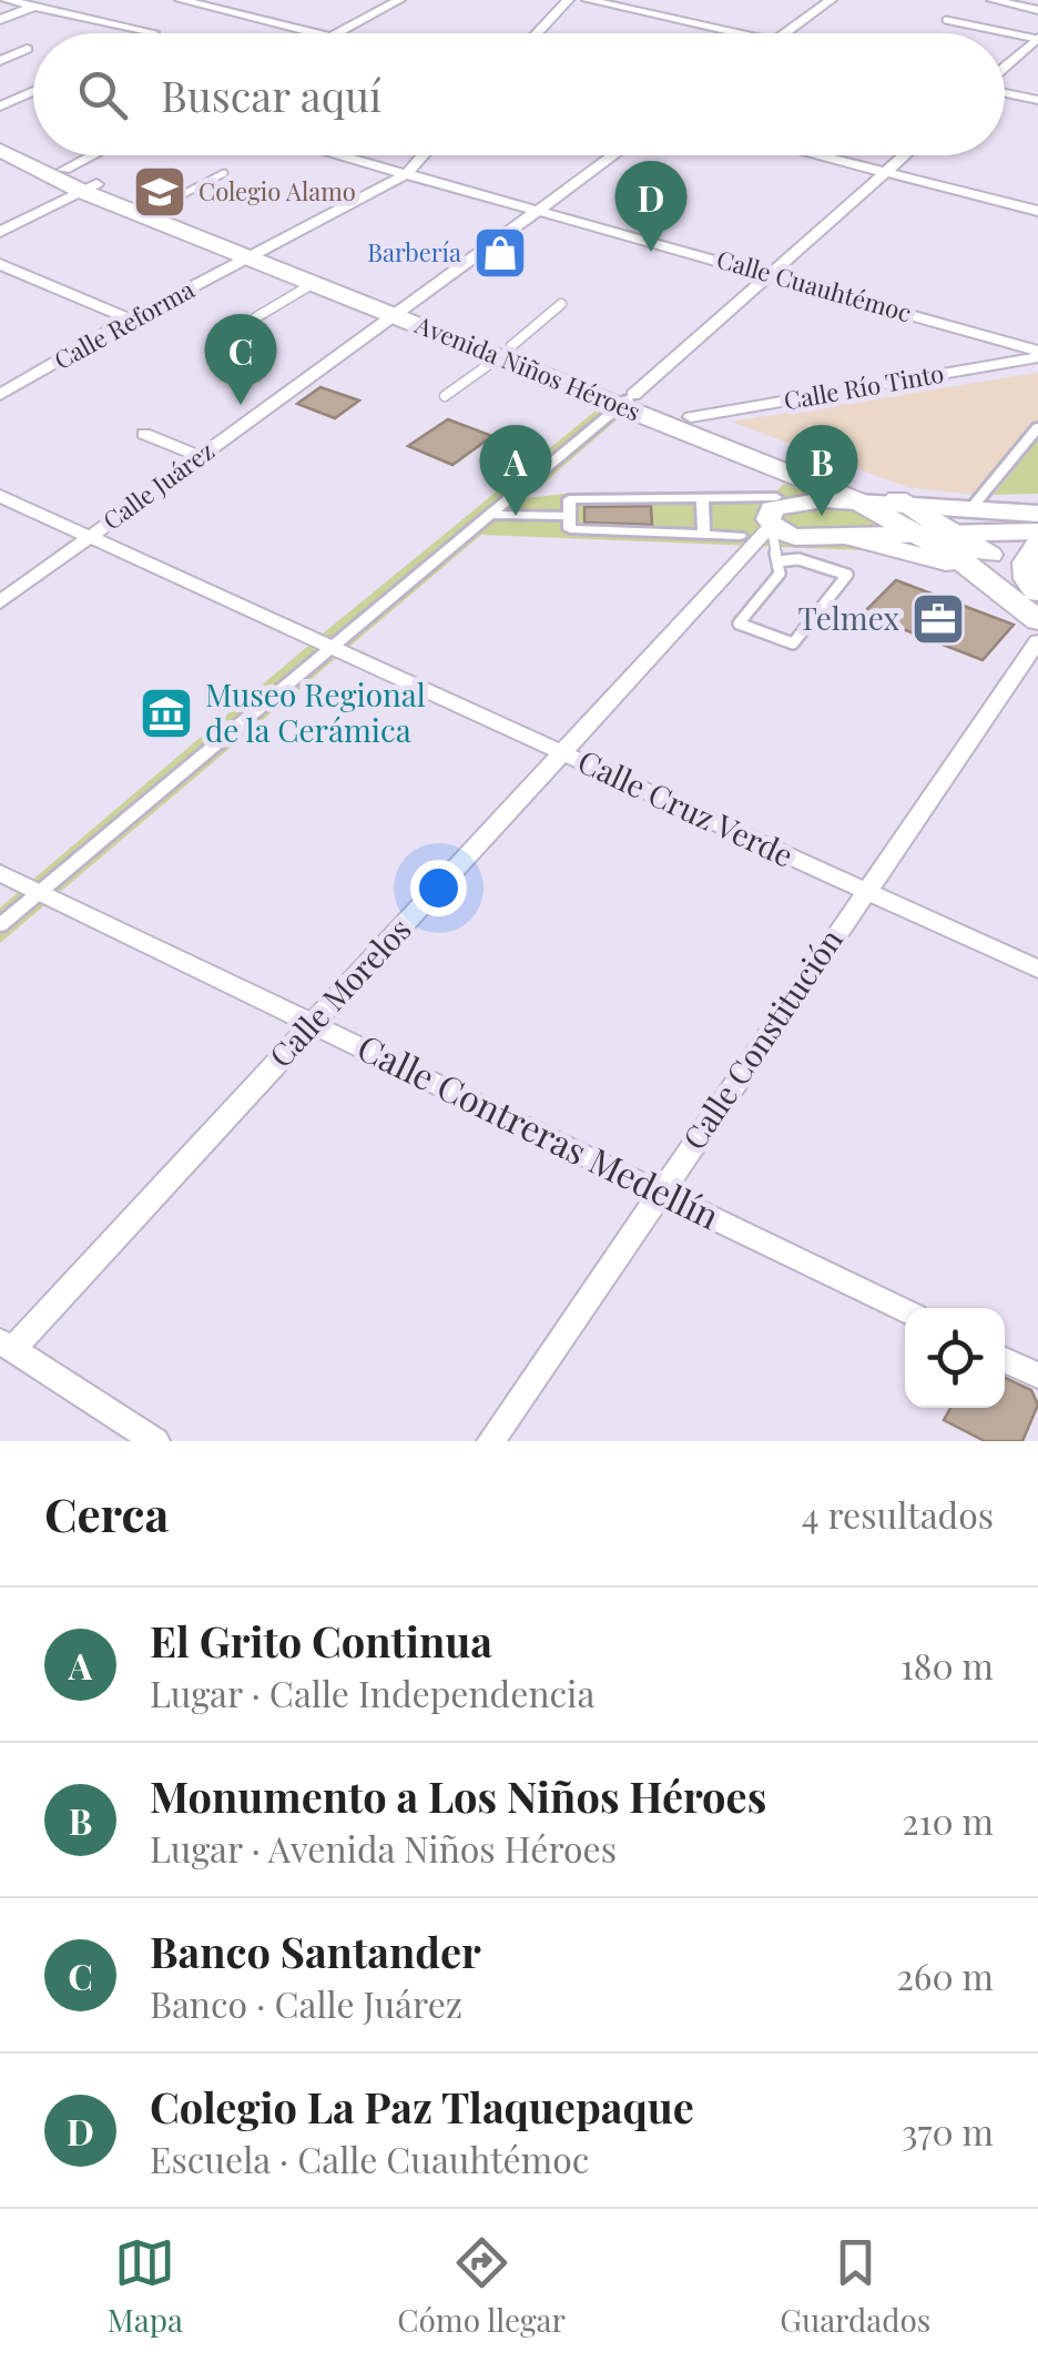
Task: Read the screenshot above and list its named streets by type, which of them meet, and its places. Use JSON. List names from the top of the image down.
{
  "streets": {
    "main road": ["Avenida Niños Héroes"],
    "street": [
      "Calle Cuauhtémoc",
      "Calle Reforma",
      "Calle Río Tinto",
      "Calle Juárez",
      "Calle Cruz Verde",
      "Calle Morelos",
      "Calle Constitución",
      "Calle Contreras Medellín"
    ]
  },
  "crossings": [
    ["Calle Cuauhtémoc", "Calle Reforma"],
    ["Calle Cuauhtémoc", "Calle Río Tinto"],
    ["Calle Cuauhtémoc", "Calle Juárez"],
    ["Calle Reforma", "Avenida Niños Héroes"],
    ["Avenida Niños Héroes", "Calle Río Tinto"],
    ["Avenida Niños Héroes", "Calle Juárez"],
    ["Calle Juárez", "Calle Cruz Verde"],
    ["Calle Cruz Verde", "Calle Morelos"],
    ["Calle Cruz Verde", "Calle Constitución"],
    ["Calle Morelos", "Calle Contreras Medellín"],
    ["Calle Constitución", "Calle Contreras Medellín"]
  ],
  "places": {
    "school or university": ["Colegio Alamo"],
    "shop": ["Barbería"],
    "office": ["Telmex"],
    "museum": ["Museo Regional de la Cerámica"]
  },
  "page": {
    "search": "Buscar aquí",
    "pins": [
      "D",
      "C",
      "A",
      "B"
    ],
    "heading": ["Cerca", "4 resultados"],
    "list": [
      {
        "mark": "A",
        "name": "El Grito Continua",
        "note": "Lugar · Calle Independencia",
        "value": "180 m"
      },
      {
        "mark": "B",
        "name": "Monumento a Los Niños Héroes",
        "note": "Lugar · Avenida Niños Héroes",
        "value": "210 m"
      },
      {
        "mark": "C",
        "name": "Banco Santander",
        "note": "Banco · Calle Juárez",
        "value": "260 m"
      },
      {
        "mark": "D",
        "name": "Colegio La Paz Tlaquepaque",
        "note": "Escuela · Calle Cuauhtémoc",
        "value": "370 m"
      }
    ],
    "nav": ["Mapa", "Cómo llegar", "Guardados"]
  }
}
